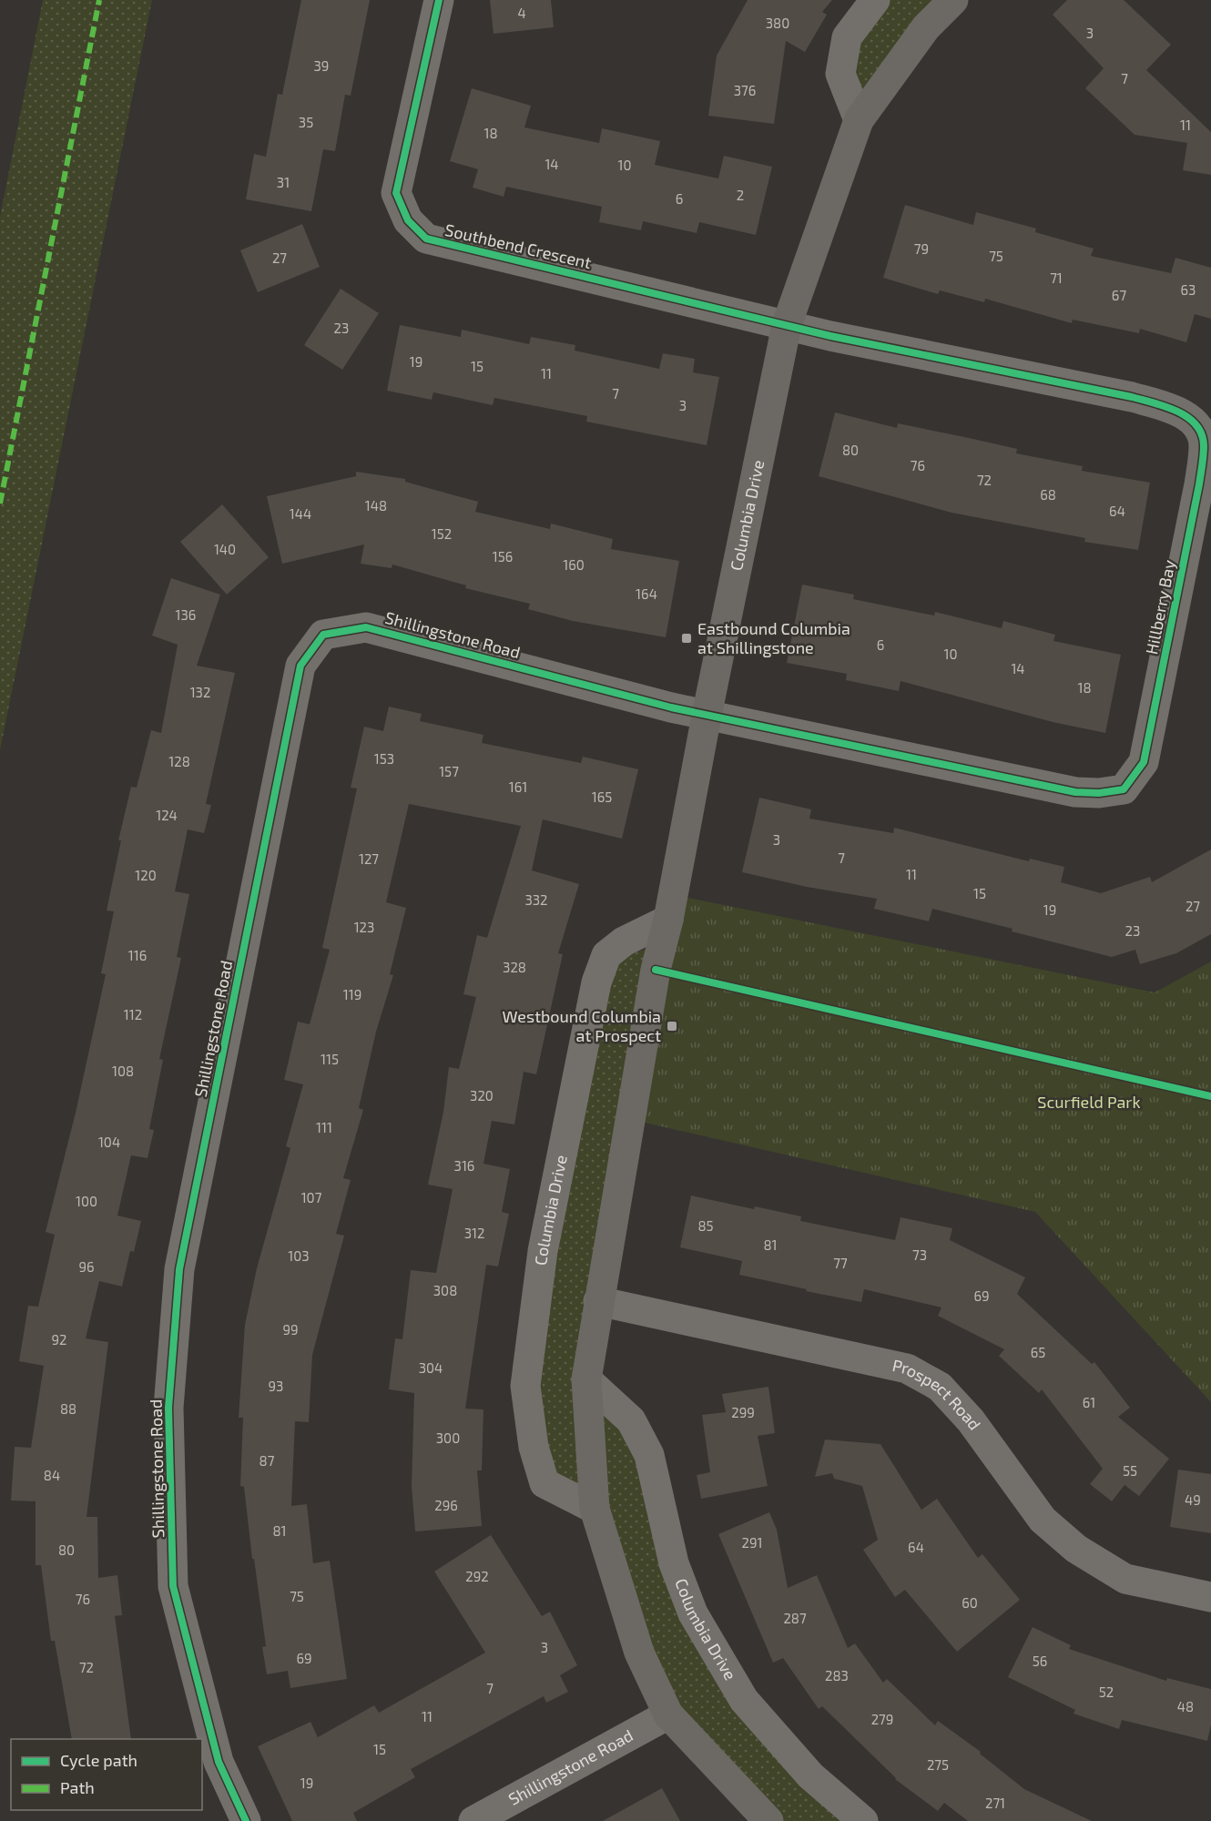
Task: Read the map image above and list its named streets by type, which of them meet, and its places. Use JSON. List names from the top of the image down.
{
  "streets": {
    "street": [
      "Southbend Crescent",
      "Columbia Drive",
      "Hillberry Bay",
      "Shillingstone Road",
      "Prospect Road"
    ]
  },
  "crossings": [
    ["Southbend Crescent", "Columbia Drive"],
    ["Southbend Crescent", "Hillberry Bay"],
    ["Columbia Drive", "Hillberry Bay"],
    ["Columbia Drive", "Shillingstone Road"],
    ["Columbia Drive", "Prospect Road"],
    ["Hillberry Bay", "Shillingstone Road"]
  ],
  "parks": ["Scurfield Park"],
  "places": {
    "transit": ["Eastbound Columbia at Shillingstone", "Westbound Columbia at Prospect"]
  },
  "house_numbers": [
    "4",
    "380",
    "3",
    "39",
    "7",
    "376",
    "35",
    "11",
    "18",
    "14",
    "10",
    "31",
    "2",
    "6",
    "79",
    "75",
    "27",
    "71",
    "63",
    "67",
    "23",
    "19",
    "15",
    "11",
    "7",
    "3",
    "80",
    "76",
    "72",
    "68",
    "148",
    "64",
    "144",
    "152",
    "140",
    "156",
    "160",
    "164",
    "136",
    "6",
    "10",
    "14",
    "18",
    "132",
    "153",
    "128",
    "157",
    "161",
    "165",
    "124",
    "3",
    "7",
    "127",
    "11",
    "120",
    "15",
    "332",
    "27",
    "19",
    "123",
    "23",
    "116",
    "328",
    "119",
    "112",
    "115",
    "108",
    "320",
    "111",
    "104",
    "316",
    "107",
    "100",
    "85",
    "312",
    "81",
    "73",
    "103",
    "77",
    "96",
    "308",
    "69",
    "99",
    "92",
    "65",
    "304",
    "93",
    "61",
    "88",
    "299",
    "300",
    "87",
    "55",
    "84",
    "49",
    "296",
    "81",
    "291",
    "64",
    "80",
    "292",
    "75",
    "76",
    "60",
    "287",
    "3",
    "69",
    "56",
    "72",
    "283",
    "7",
    "52",
    "48",
    "11",
    "279",
    "15",
    "275",
    "19",
    "271"
  ],
  "legend": ["Cycle path", "Path"]
}
